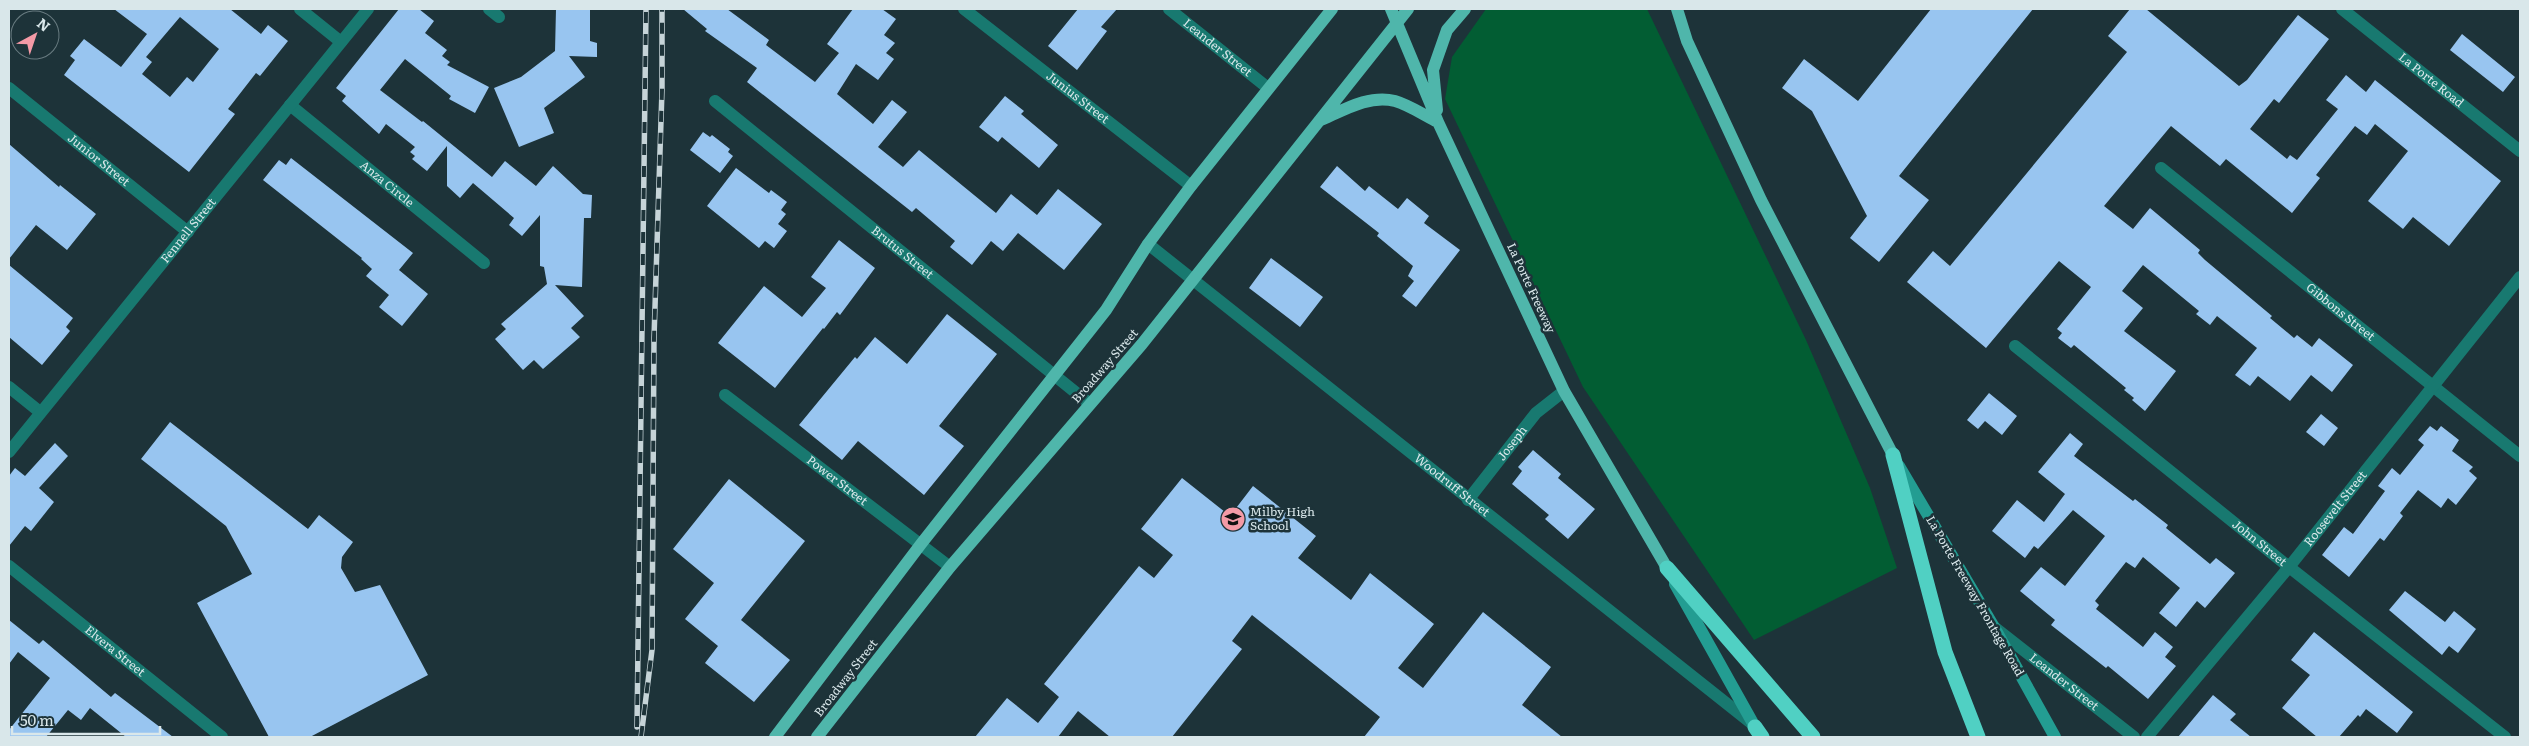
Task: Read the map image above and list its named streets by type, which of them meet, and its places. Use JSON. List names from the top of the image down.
{
  "streets": {
    "main road": ["La Porte Freeway", "Broadway Street", "La Porte Freeway Frontage Road"],
    "street": [
      "Leander Street",
      "La Porte Road",
      "Junius Street",
      "Junior Street",
      "Anza Circle",
      "Fennell Street",
      "Brutus Street",
      "Gibbons Street",
      "Joseph",
      "Power Street",
      "Woodruff Street",
      "Roosevelt Street",
      "John Street",
      "Elvera Street"
    ]
  },
  "crossings": [
    ["Leander Street", "Broadway Street"],
    ["Leander Street", "La Porte Freeway Frontage Road"],
    ["Junius Street", "Broadway Street"],
    ["Junior Street", "Fennell Street"],
    ["Anza Circle", "Fennell Street"],
    ["Brutus Street", "Broadway Street"],
    ["La Porte Freeway", "Broadway Street"],
    ["La Porte Freeway", "Joseph"],
    ["Gibbons Street", "Roosevelt Street"],
    ["Broadway Street", "Power Street"],
    ["Broadway Street", "Woodruff Street"],
    ["Joseph", "Woodruff Street"],
    ["Roosevelt Street", "John Street"]
  ],
  "places": {
    "school or university": ["Milby High School"]
  },
  "scale_bar": "50 m",
  "north": "top right"
}
